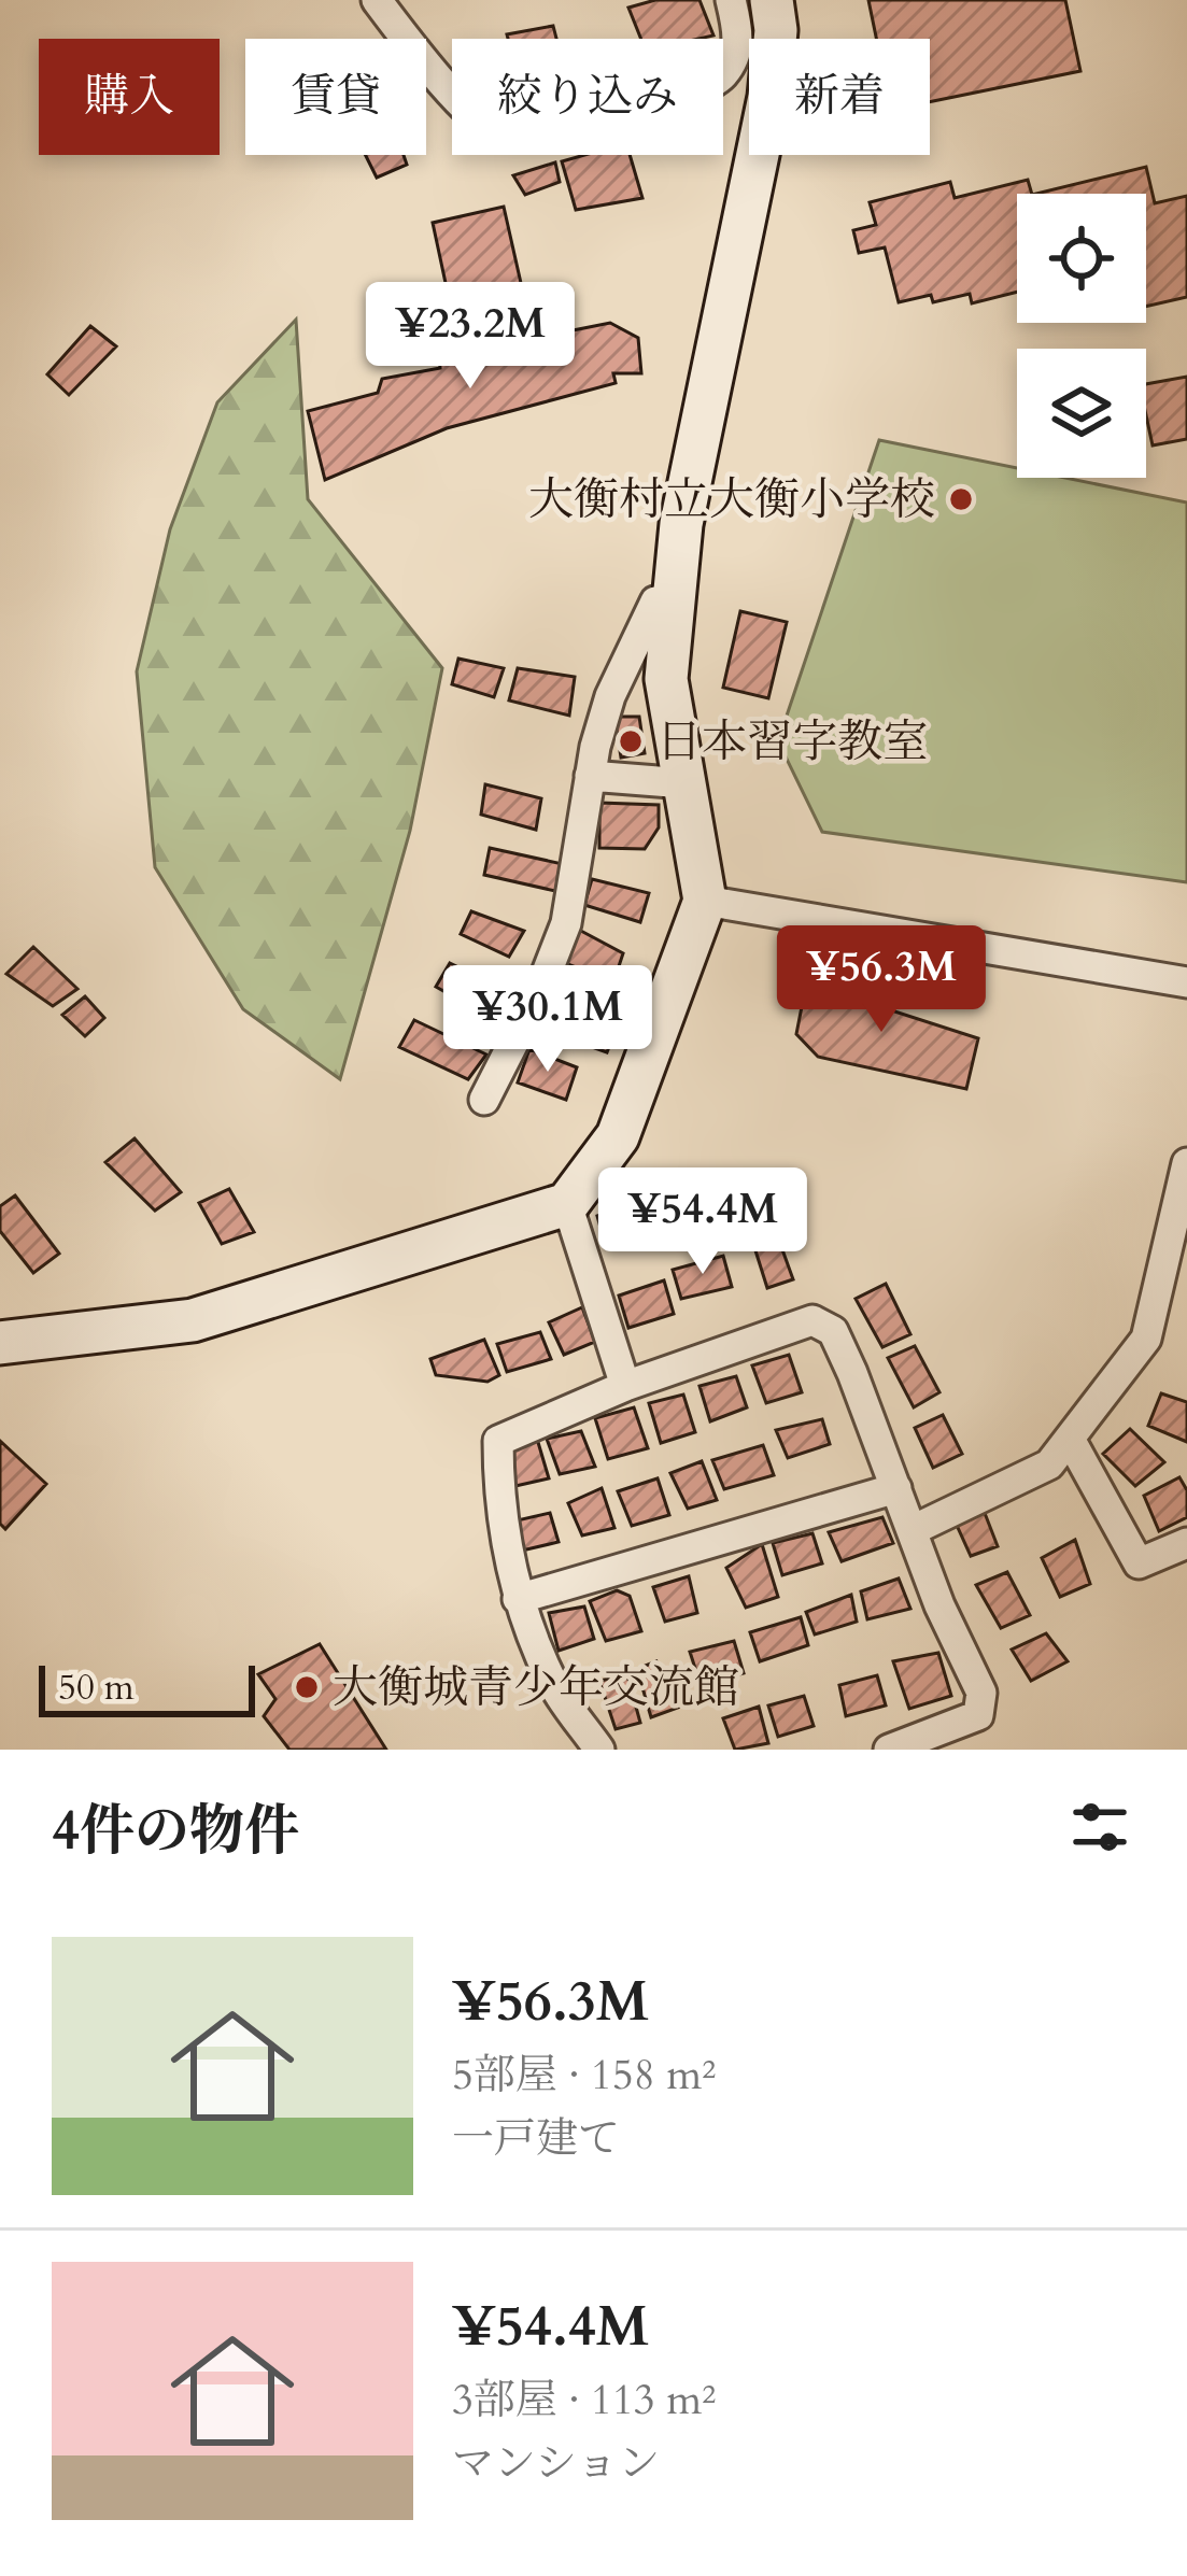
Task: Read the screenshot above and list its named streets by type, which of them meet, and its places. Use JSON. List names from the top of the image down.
{
  "places": ["大衡村立大衡小学校", "日本習字教室", "大衡城青少年交流館"],
  "scale_bar": "50 m",
  "page": {
    "chip": [
      "購入",
      "賃貸",
      "絞り込み",
      "新着"
    ],
    "price": [
      "¥23.2M",
      "¥56.3M",
      "¥30.1M",
      "¥54.4M"
    ],
    "scale": "50 m",
    "heading": "4件の物件",
    "list": [
      {
        "name": "¥56.3M",
        "note": "5部屋 · 158 m² · 一戸建て"
      },
      {
        "name": "¥54.4M",
        "note": "3部屋 · 113 m² · マンション"
      }
    ]
  }
}
